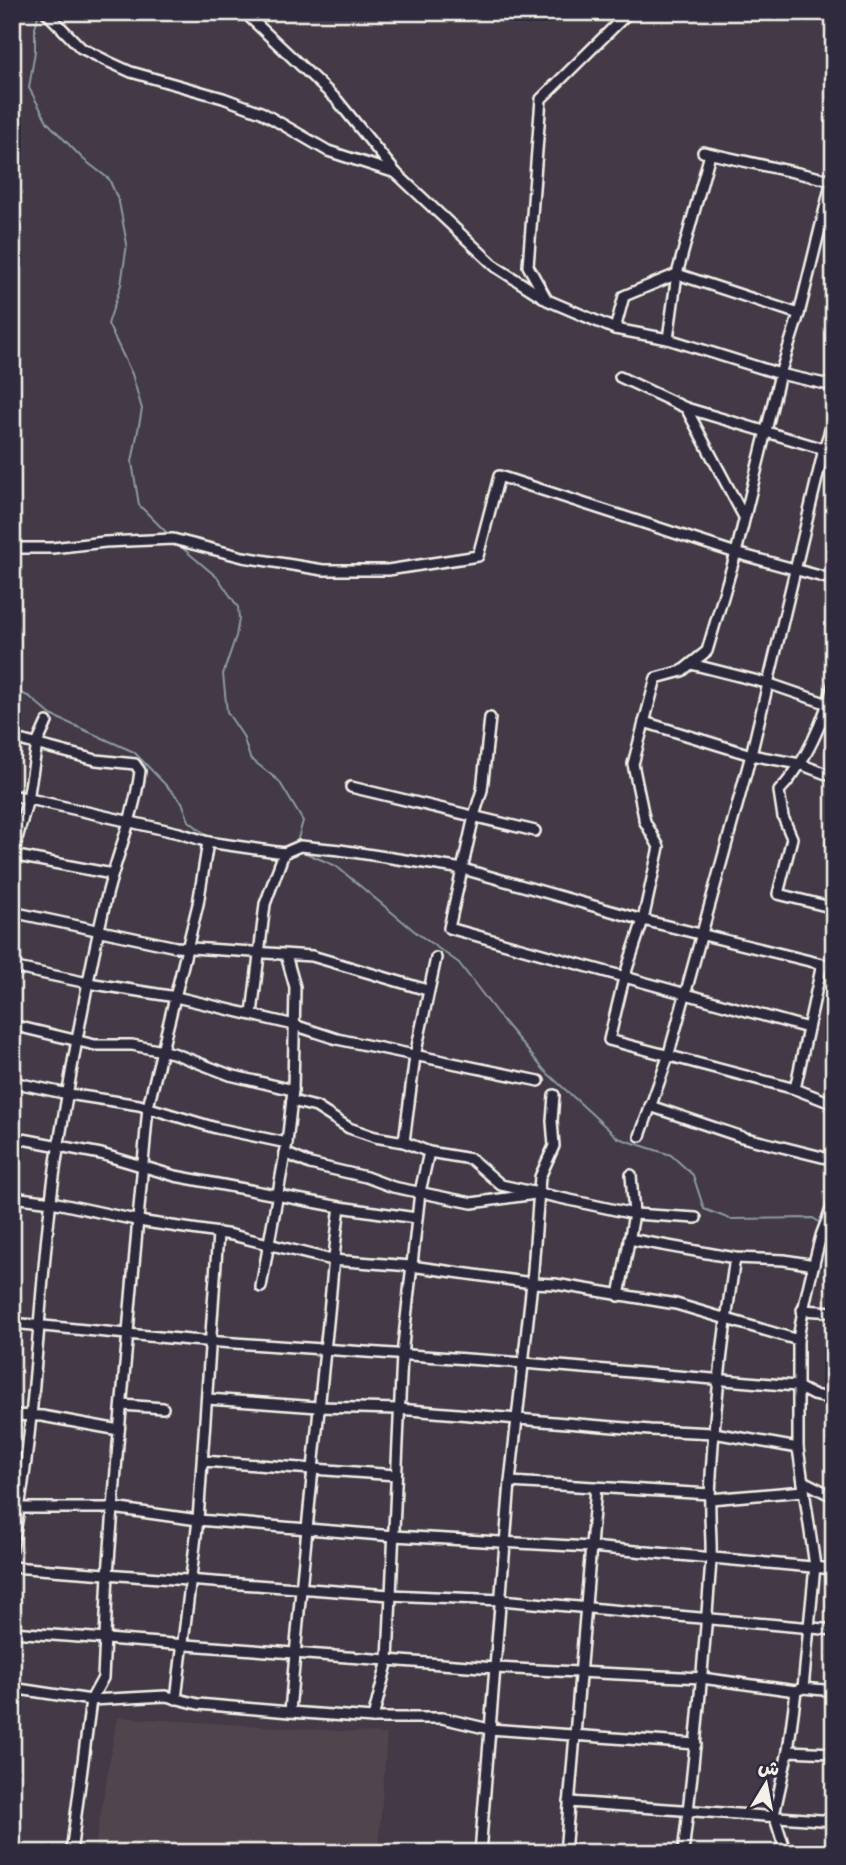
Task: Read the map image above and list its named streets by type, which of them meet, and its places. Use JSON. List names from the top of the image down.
{
  "north": "top"
}
